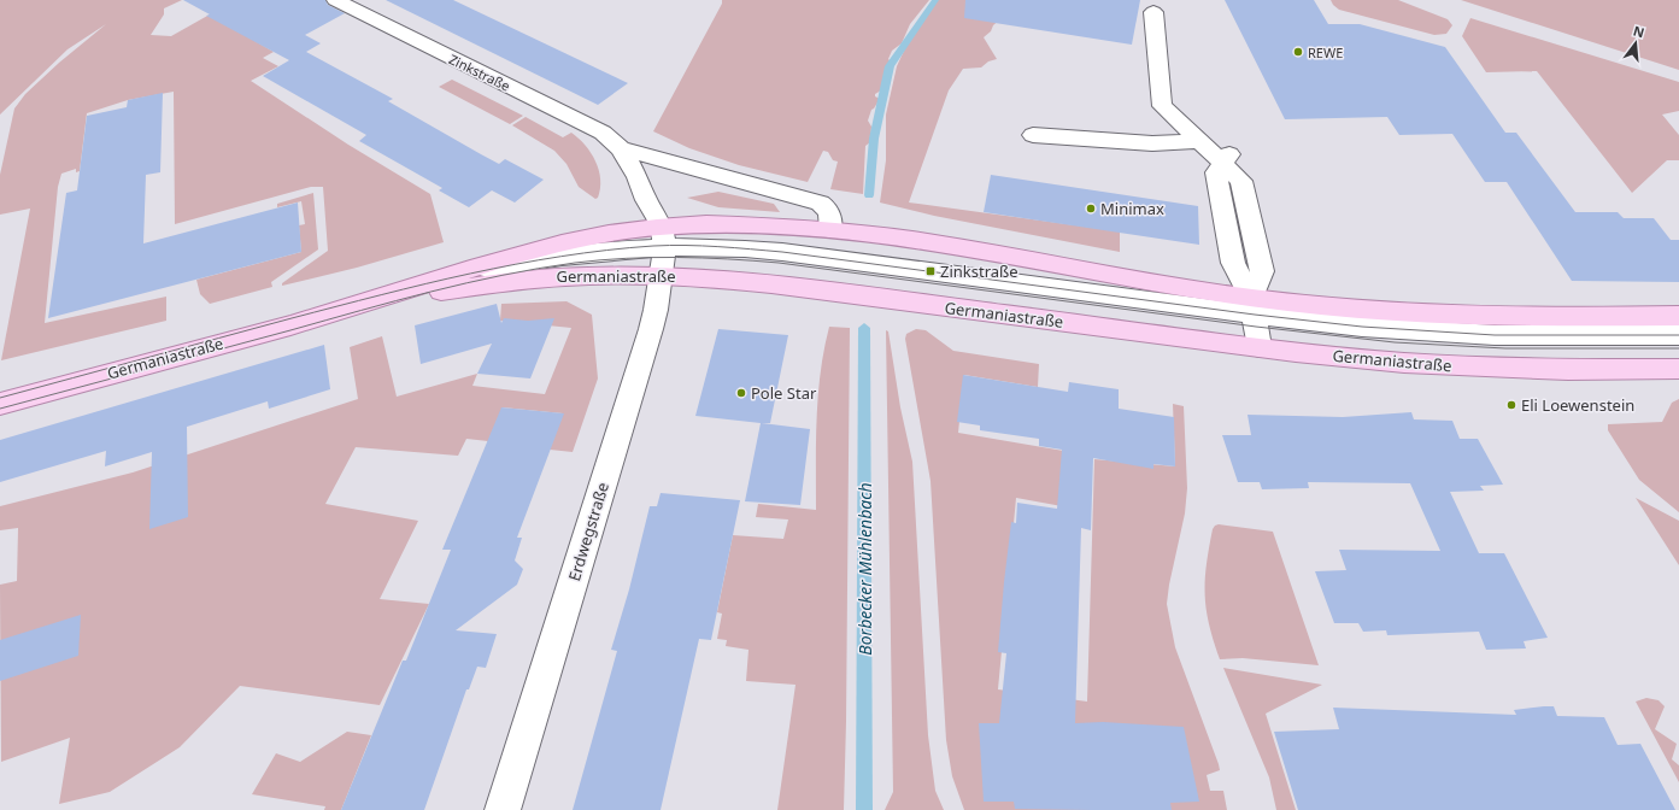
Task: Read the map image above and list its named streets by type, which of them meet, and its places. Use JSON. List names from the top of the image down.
{
  "streets": {
    "main road": ["Germaniastraße"],
    "street": ["Zinkstraße", "Erdwegstraße"]
  },
  "crossings": [
    ["Zinkstraße", "Germaniastraße"],
    ["Zinkstraße", "Erdwegstraße"],
    ["Germaniastraße", "Erdwegstraße"]
  ],
  "water": ["Borbecker Mühlenbach"],
  "places": {
    "other": [
      "REWE",
      "Minimax",
      "Pole Star",
      "Eli Loewenstein"
    ],
    "transit": ["Zinkstraße"]
  },
  "north": "top"
}
